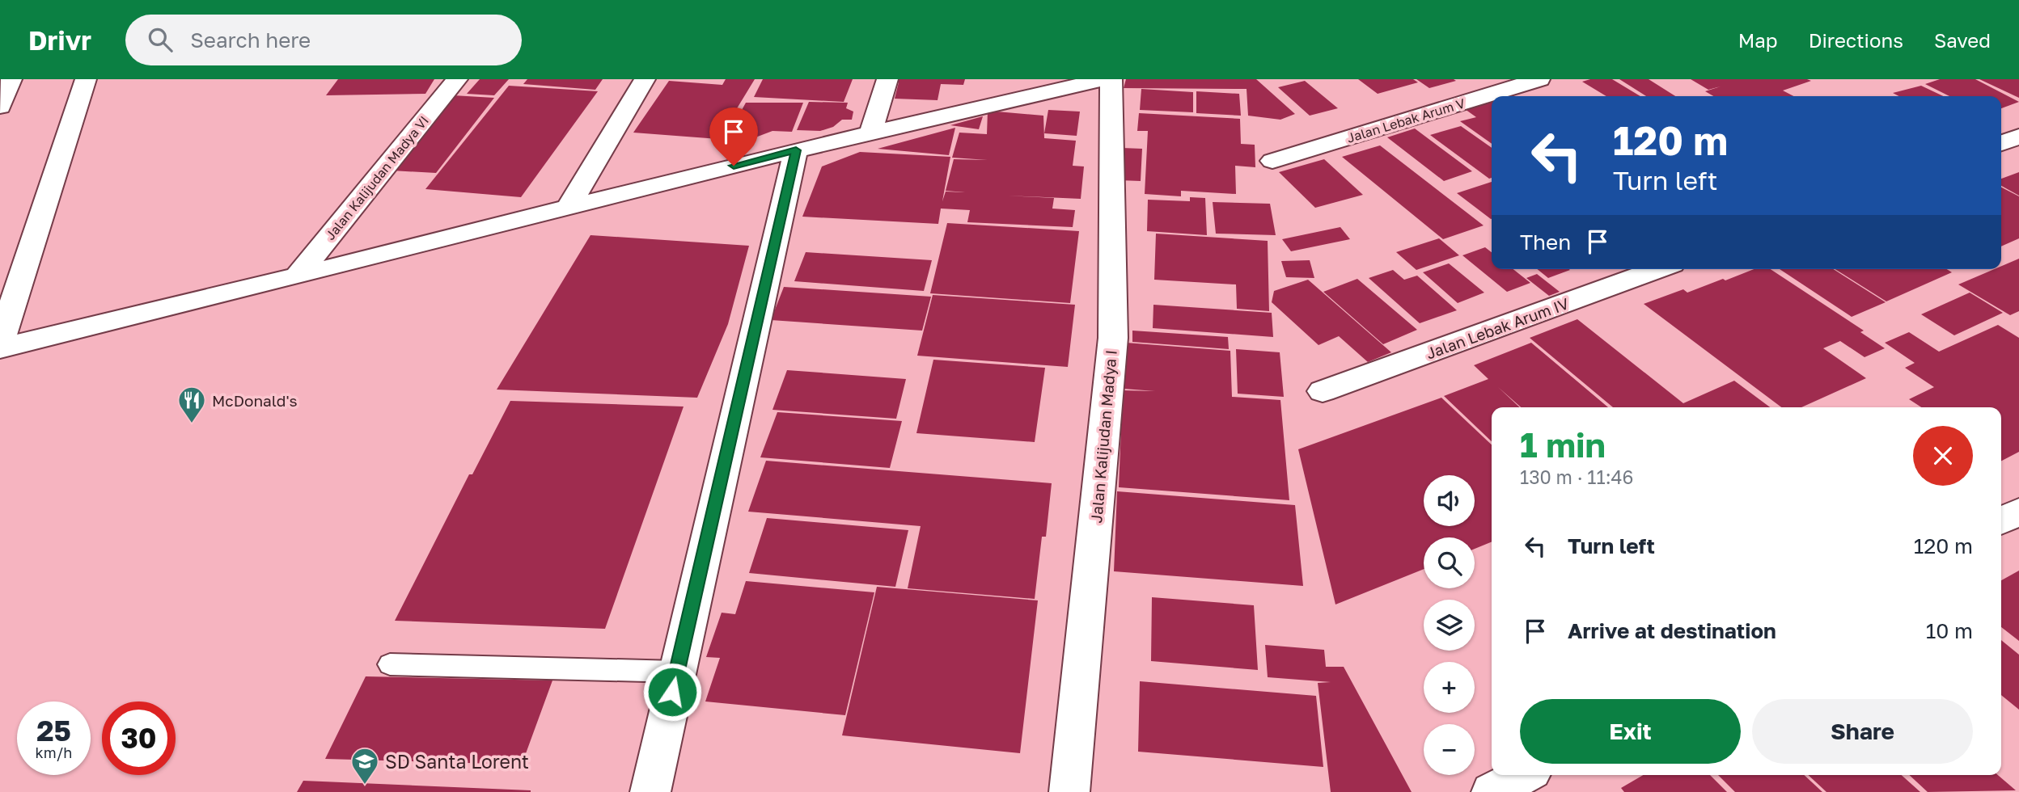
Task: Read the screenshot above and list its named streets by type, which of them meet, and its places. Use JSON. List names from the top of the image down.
{
  "streets": {
    "street": [
      "Jalan Lebak Arum V",
      "Jalan Kalijudan Madya VI",
      "Jalan Lebak Arum IV",
      "Jalan Kalijudan Madya I"
    ]
  },
  "places": {
    "restaurant": ["McDonald's"],
    "school or university": ["SD Santa Lorent"]
  },
  "page": {
    "header": "Drivr",
    "search": "Search here",
    "nav": ["Map", "Directions", "Saved"],
    "turn": ["120 m", "Turn left"],
    "then": "Then",
    "heading": ["1 min", "130 m · 11:46"],
    "map_buttons": ["+", "−"],
    "list": [
      {
        "name": "Turn left",
        "value": "120 m"
      },
      {
        "name": "Arrive at destination",
        "value": "10 m"
      }
    ],
    "buttons": ["Exit", "Share"],
    "speed": "25 km/h",
    "limit": "30"
  }
}
